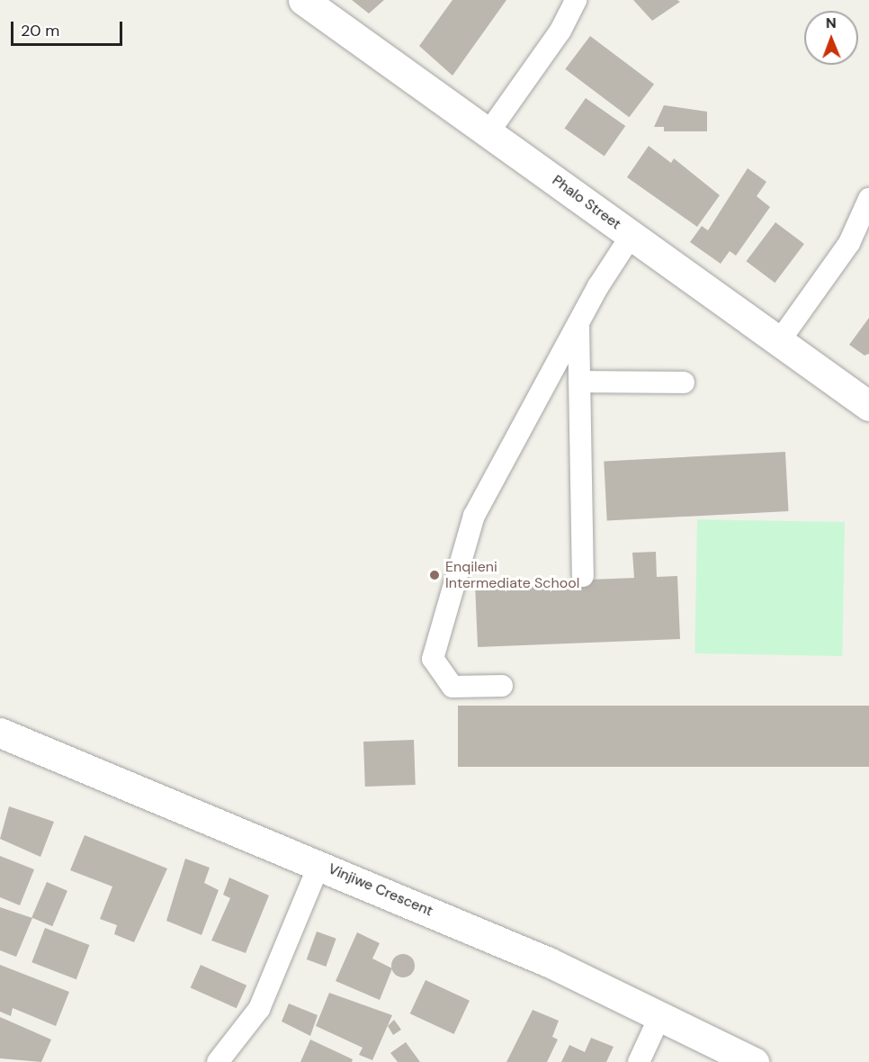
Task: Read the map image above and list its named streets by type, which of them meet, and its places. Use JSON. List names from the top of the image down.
{
  "streets": {
    "street": ["Phalo Street", "Vinjiwe Crescent"]
  },
  "places": ["Enqileni Intermediate School"],
  "scale_bar": "20 m",
  "north": "top"
}
